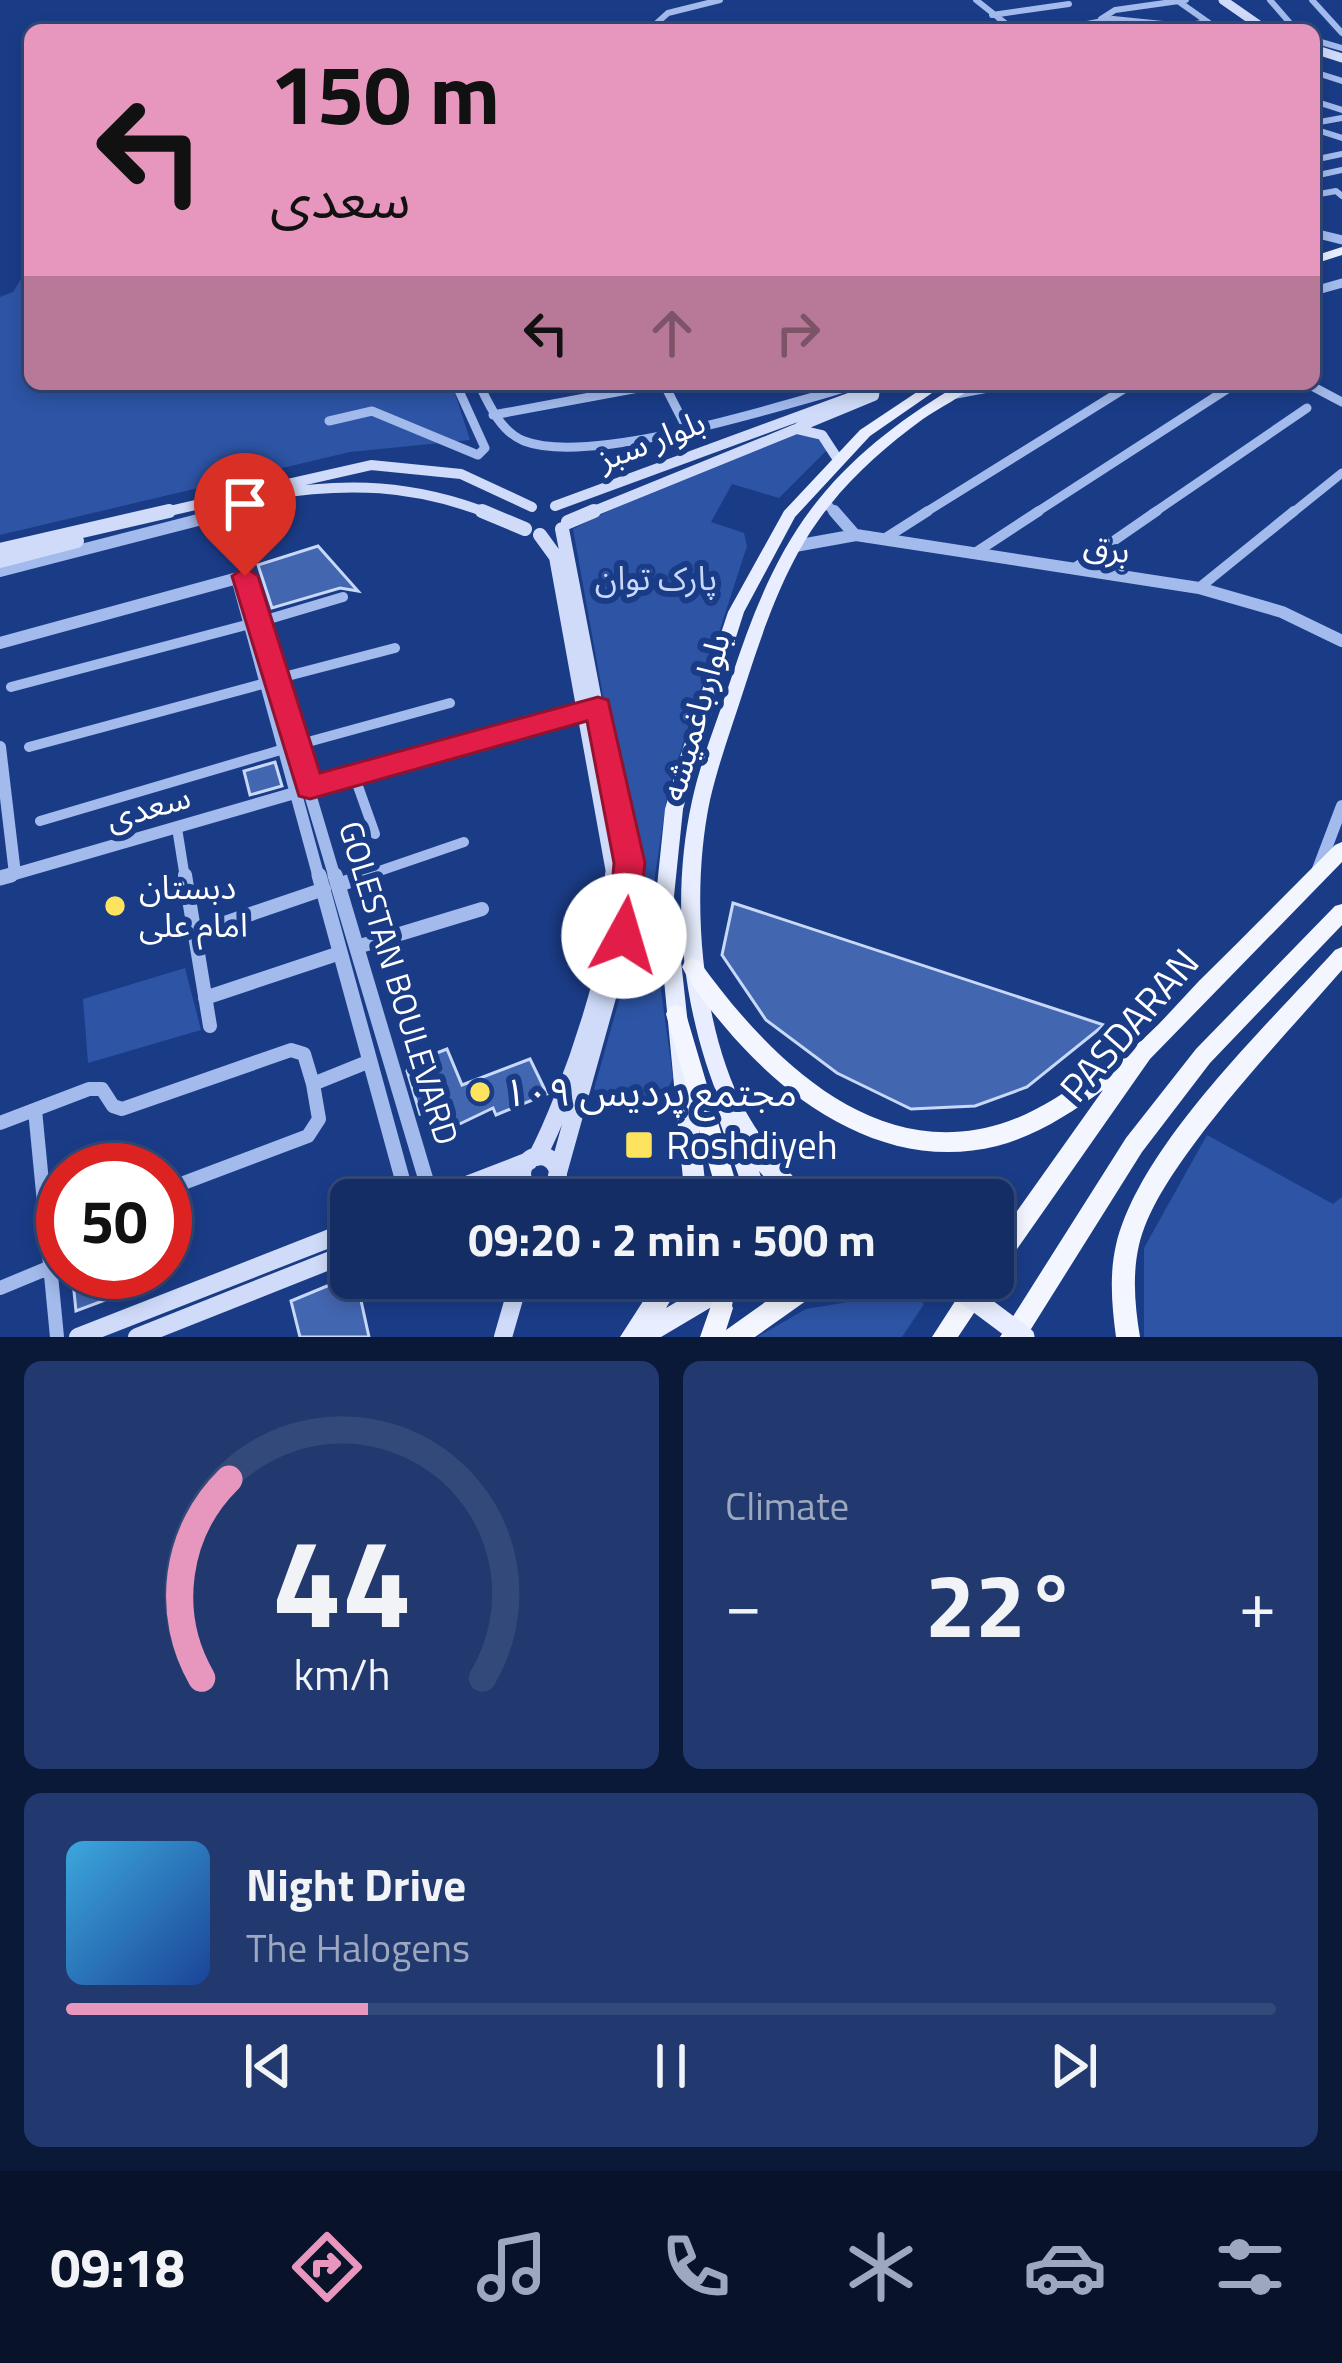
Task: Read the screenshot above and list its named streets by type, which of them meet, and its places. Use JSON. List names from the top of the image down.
{
  "streets": {
    "highway": ["PASDARAN"],
    "main road": ["بلوار سبز", "بلوار باغمیشه"],
    "street": ["برق", "سعدی", "GOLESTAN BOULEVARD"]
  },
  "crossings": [
    ["برق", "بلوار باغمیشه"],
    ["سعدی", "GOLESTAN BOULEVARD"]
  ],
  "parks": ["پارک توان"],
  "places": {
    "other": ["دبستان امام علی", "مجتمع پردیس ۱۰۹"],
    "transit": ["Roshdiyeh"]
  },
  "page": {
    "turn": ["150 m", "سعدی"],
    "limit": "50",
    "trip": "09:20 · 2 min · 500 m",
    "tile": "Climate",
    "heat": ["−", "22°", "+"],
    "song": ["Night Drive", "The Halogens"],
    "tabs": "09:18",
    "gauge": ["44", "km/h"]
  }
}
